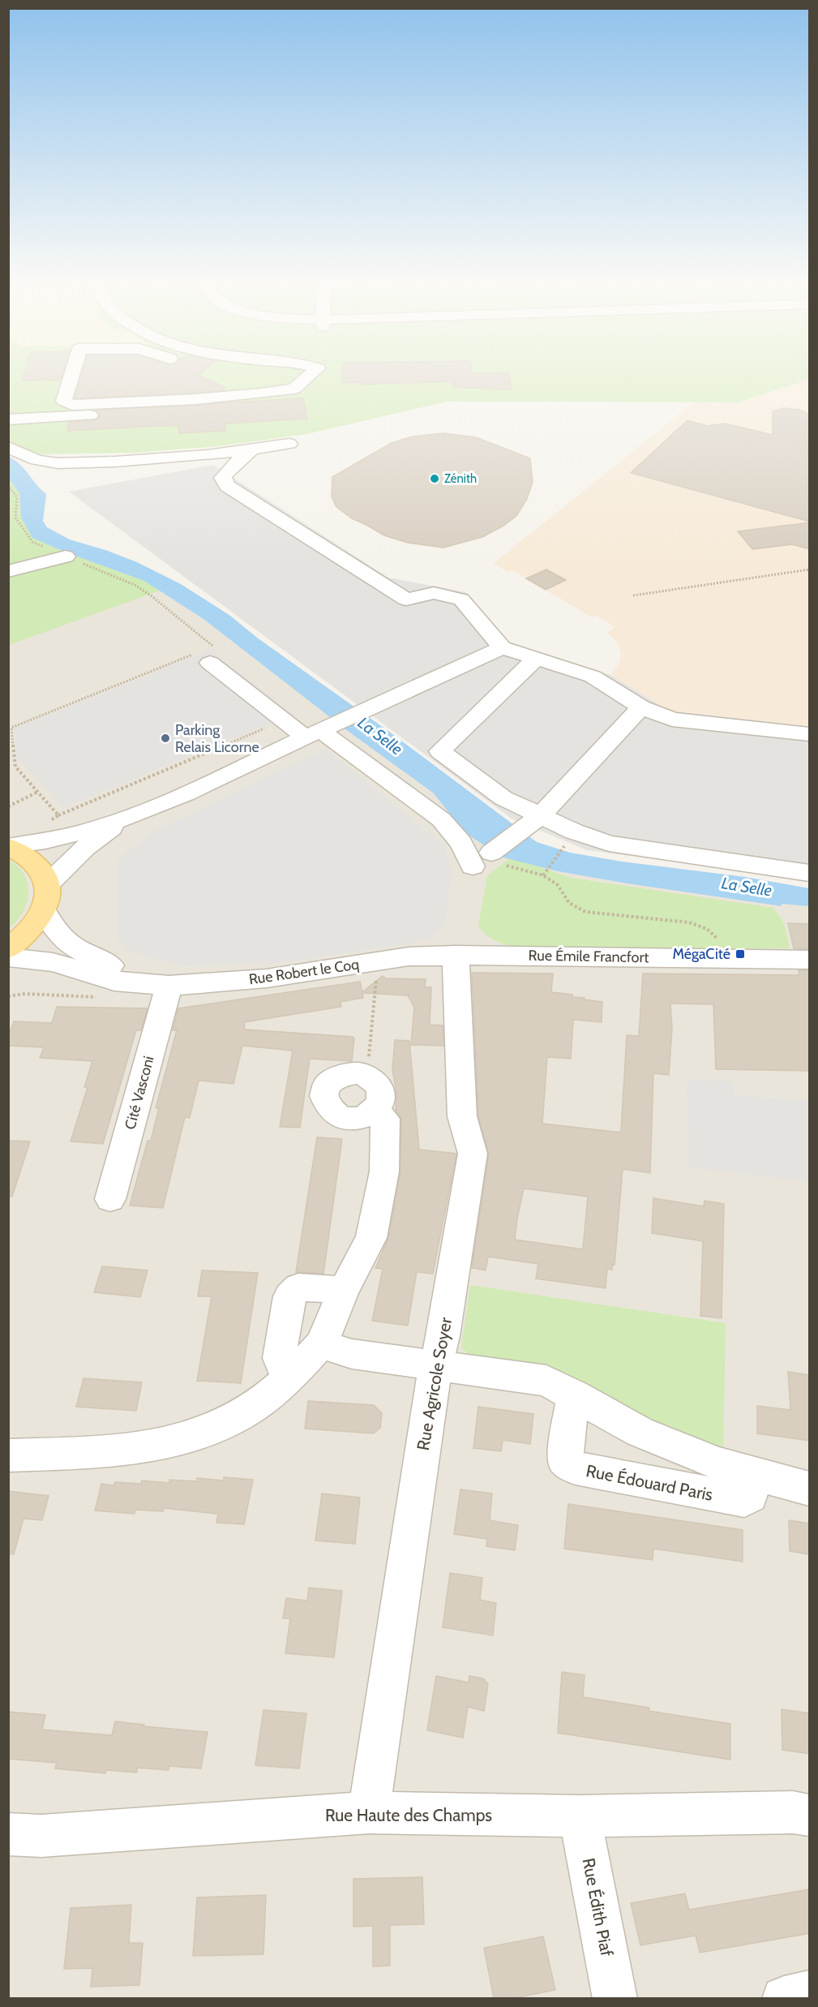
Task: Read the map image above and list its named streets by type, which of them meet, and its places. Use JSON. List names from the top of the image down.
{
  "streets": {
    "street": [
      "Rue Émile Francfort",
      "Rue Robert le Coq",
      "Cité Vasconi",
      "Rue Agricole Soyer",
      "Rue Édouard Paris",
      "Rue Haute des Champs",
      "Rue Édith Piaf"
    ]
  },
  "crossings": [
    ["Rue Émile Francfort", "Rue Robert le Coq"],
    ["Rue Émile Francfort", "Rue Agricole Soyer"],
    ["Rue Robert le Coq", "Cité Vasconi"],
    ["Rue Robert le Coq", "Rue Agricole Soyer"],
    ["Rue Agricole Soyer", "Rue Édouard Paris"],
    ["Rue Agricole Soyer", "Rue Haute des Champs"],
    ["Rue Haute des Champs", "Rue Édith Piaf"]
  ],
  "water": ["La Selle"],
  "places": {
    "other": ["Zénith", "Parking Relais Licorne"],
    "transit": ["MégaCité"]
  }
}
